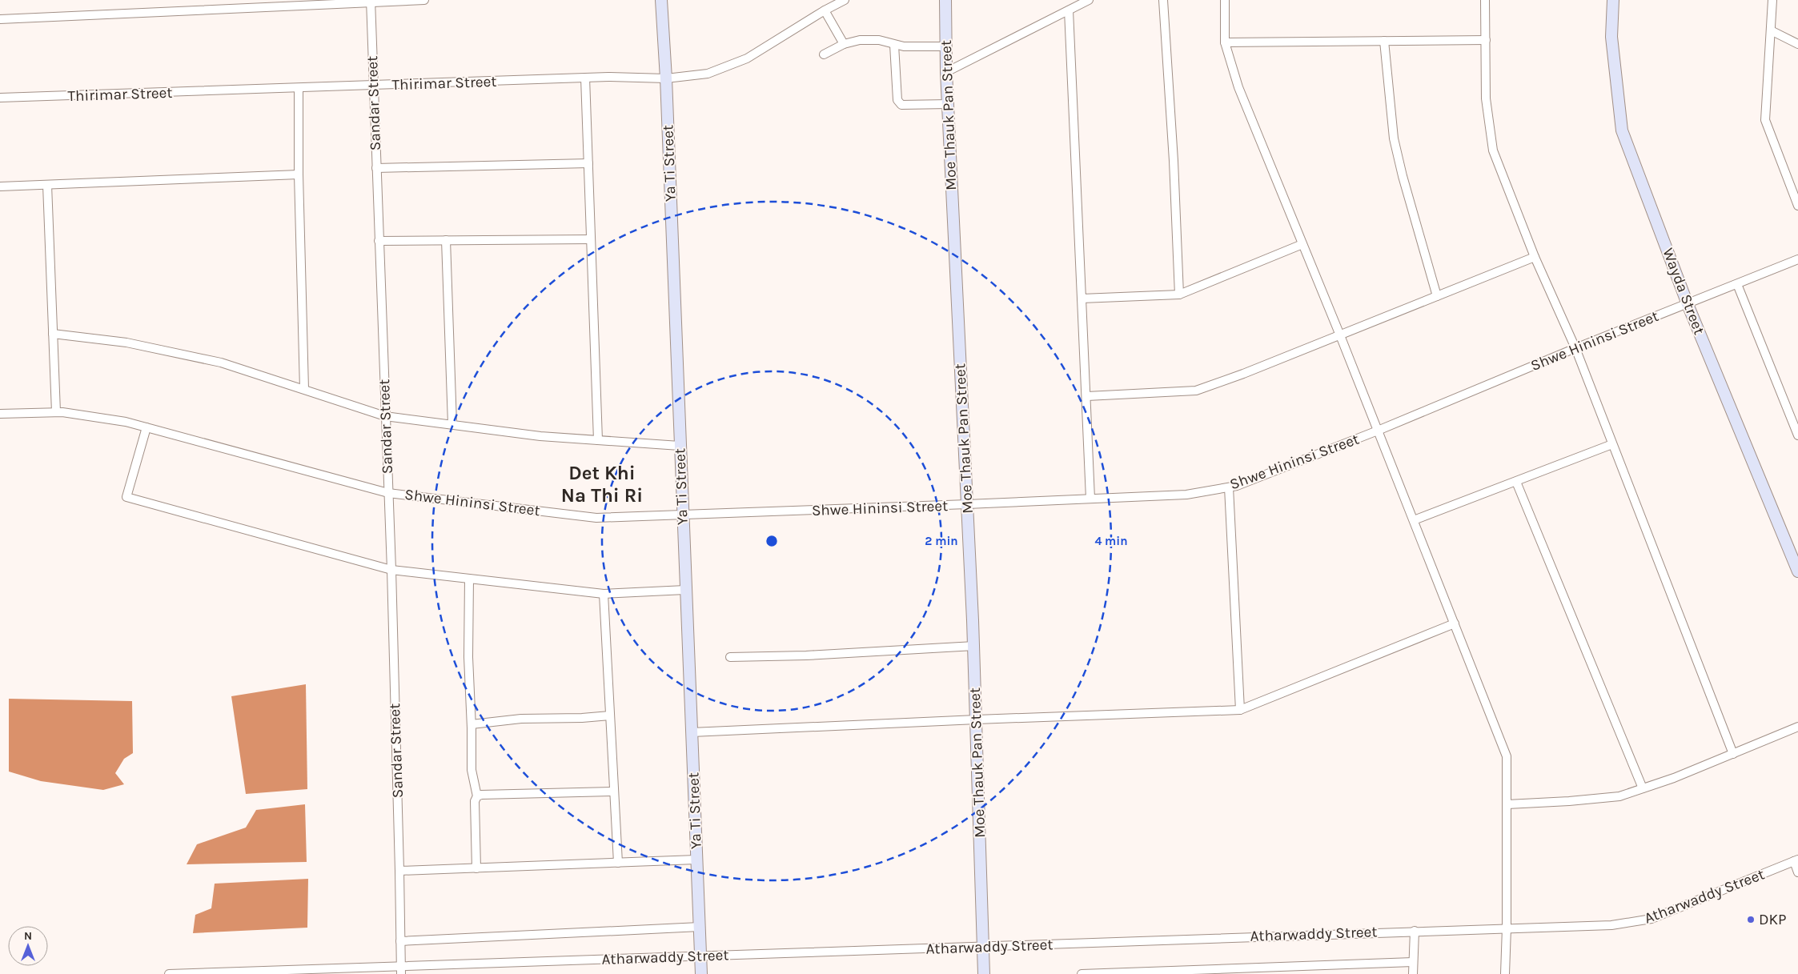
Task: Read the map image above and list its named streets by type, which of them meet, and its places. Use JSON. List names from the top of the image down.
{
  "streets": {
    "street": [
      "Thirimar Street",
      "Sandar Street",
      "Moe Thauk Pan Street",
      "Ya Ti Street",
      "Wayda Street",
      "Shwe Hininsi Street",
      "Atharwaddy Street"
    ]
  },
  "crossings": [
    ["Thirimar Street", "Sandar Street"],
    ["Thirimar Street", "Ya Ti Street"],
    ["Sandar Street", "Shwe Hininsi Street"],
    ["Sandar Street", "Atharwaddy Street"],
    ["Moe Thauk Pan Street", "Shwe Hininsi Street"],
    ["Moe Thauk Pan Street", "Atharwaddy Street"],
    ["Ya Ti Street", "Shwe Hininsi Street"],
    ["Ya Ti Street", "Atharwaddy Street"],
    ["Wayda Street", "Shwe Hininsi Street"]
  ],
  "districts": ["Det Khi Na Thi Ri"],
  "places": ["DKP"],
  "north": "top",
  "rings": ["2 min", "4 min"]
}
